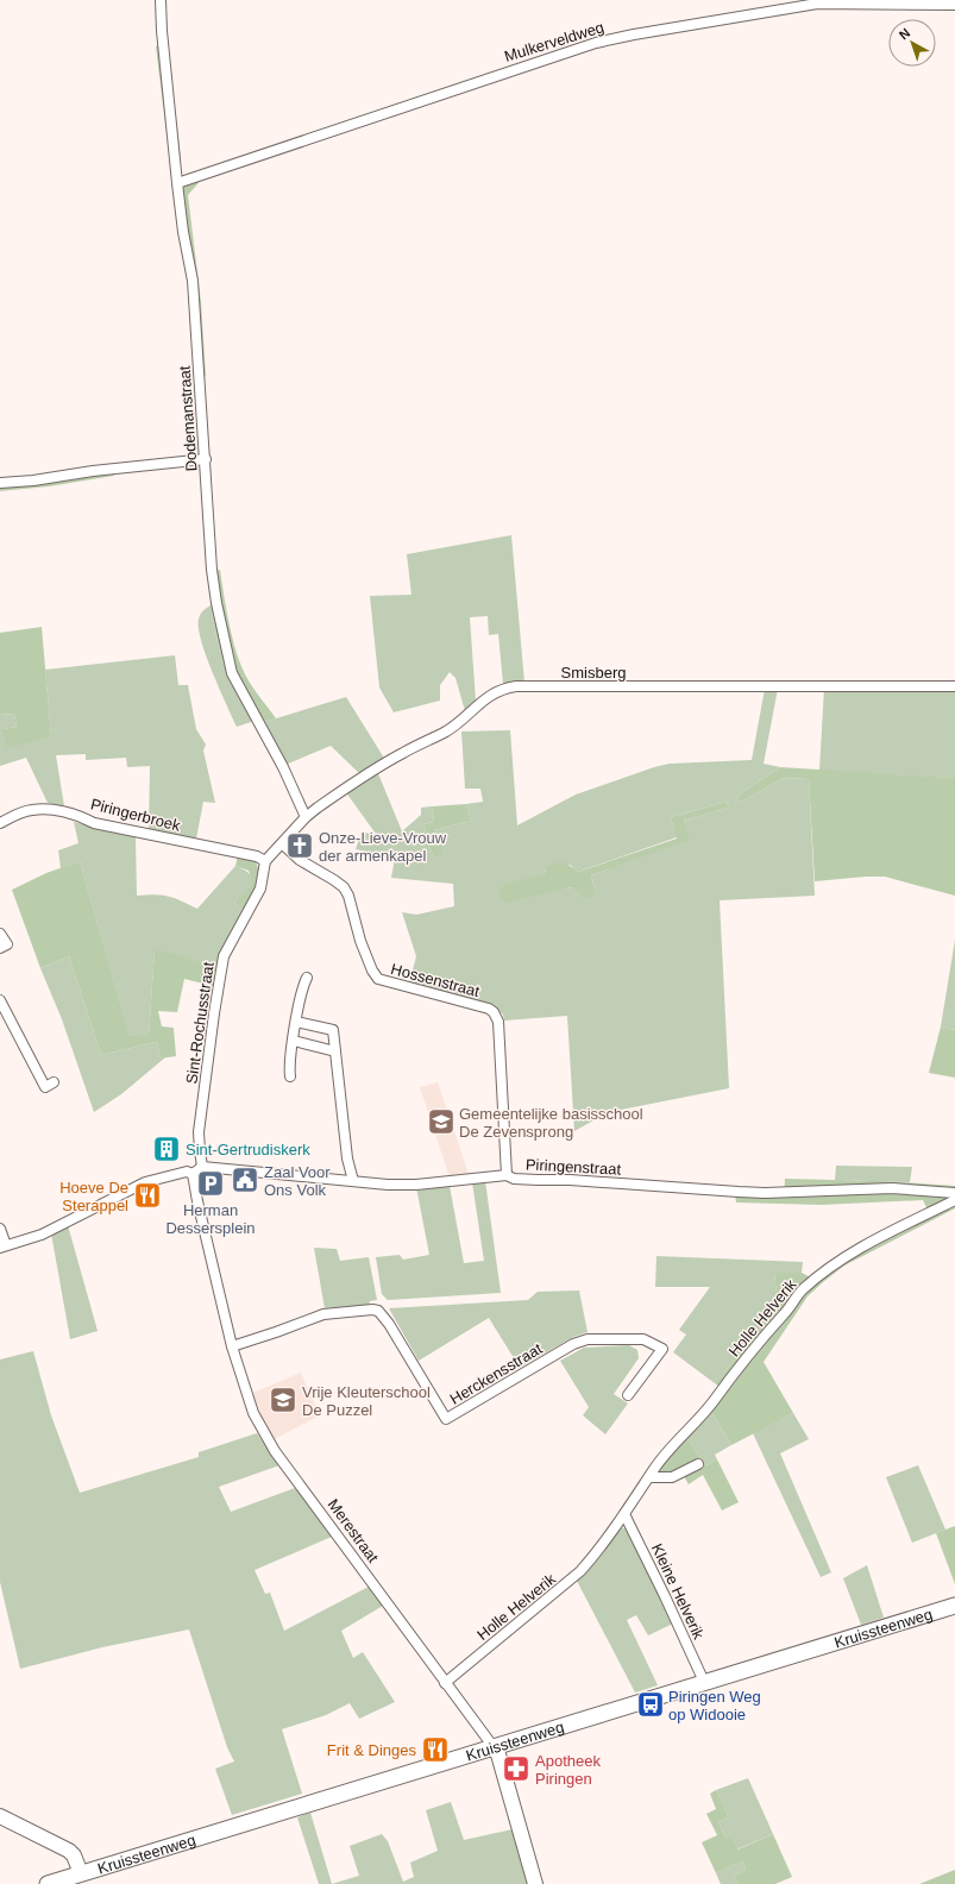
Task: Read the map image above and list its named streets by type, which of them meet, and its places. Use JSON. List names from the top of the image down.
{
  "streets": {
    "main road": ["Kruissteenweg"],
    "street": [
      "Mulkerveldweg",
      "Dodemanstraat",
      "Smisberg",
      "Piringerbroek",
      "Hossenstraat",
      "Sint-Rochusstraat",
      "Piringenstraat",
      "Holle Helverik",
      "Herckensstraat",
      "Merestraat",
      "Kleine Helverik"
    ]
  },
  "crossings": [
    ["Mulkerveldweg", "Dodemanstraat"],
    ["Dodemanstraat", "Smisberg"],
    ["Smisberg", "Hossenstraat"],
    ["Piringerbroek", "Sint-Rochusstraat"],
    ["Hossenstraat", "Piringenstraat"],
    ["Sint-Rochusstraat", "Piringenstraat"],
    ["Holle Helverik", "Merestraat"],
    ["Holle Helverik", "Kleine Helverik"],
    ["Herckensstraat", "Merestraat"],
    ["Merestraat", "Kruissteenweg"],
    ["Kleine Helverik", "Kruissteenweg"]
  ],
  "places": {
    "church": ["Onze-Lieve-Vrouw der armenkapel"],
    "school or university": ["Gemeentelijke basisschool De Zevensprong", "Vrije Kleuterschool De Puzzel"],
    "building": ["Sint-Gertrudiskerk"],
    "public building": ["Zaal Voor Ons Volk"],
    "parking": ["Herman Dessersplein"],
    "restaurant": ["Hoeve De Sterappel", "Frit & Dinges"],
    "bus stop": ["Piringen Weg op Widooie"],
    "pharmacy": ["Apotheek Piringen"]
  },
  "north": "top left"
}
